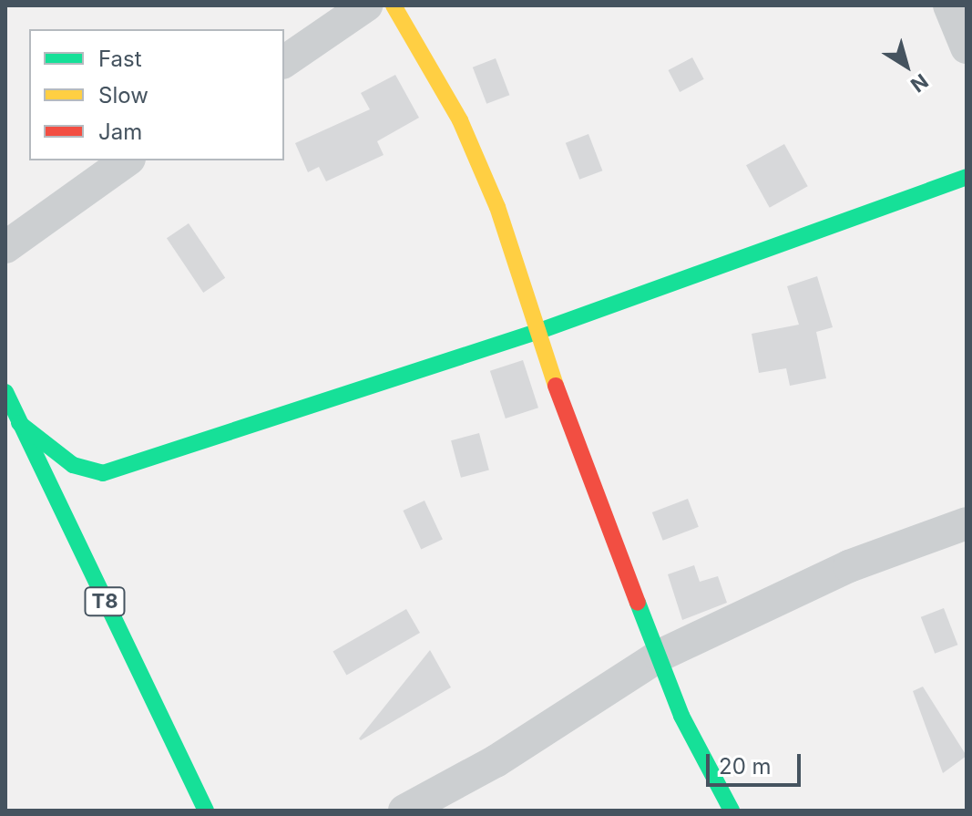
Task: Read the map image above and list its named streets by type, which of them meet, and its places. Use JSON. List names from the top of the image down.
{
  "streets": {
    "main road": ["T8"]
  },
  "legend": ["Fast", "Slow", "Jam"],
  "scale_bar": "20 m",
  "north": "bottom right"
}
